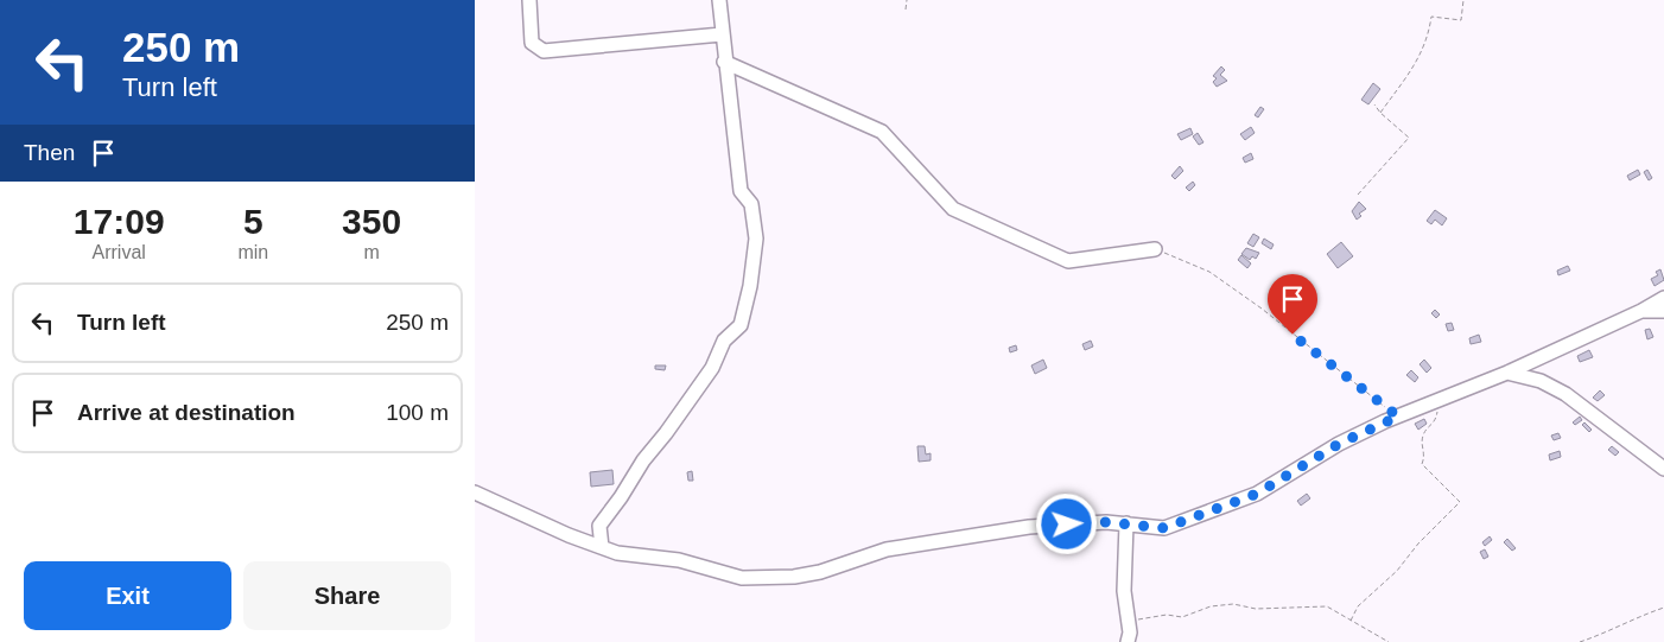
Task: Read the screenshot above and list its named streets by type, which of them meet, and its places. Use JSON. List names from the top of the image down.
{
  "page": {
    "turn": ["250 m", "Turn left"],
    "then": "Then",
    "eta": [
      "17:09",
      "Arrival",
      "5",
      "min",
      "350",
      "m"
    ],
    "list": [
      {
        "name": "Turn left",
        "value": "250 m"
      },
      {
        "name": "Arrive at destination",
        "value": "100 m"
      }
    ],
    "buttons": ["Exit", "Share"]
  }
}
